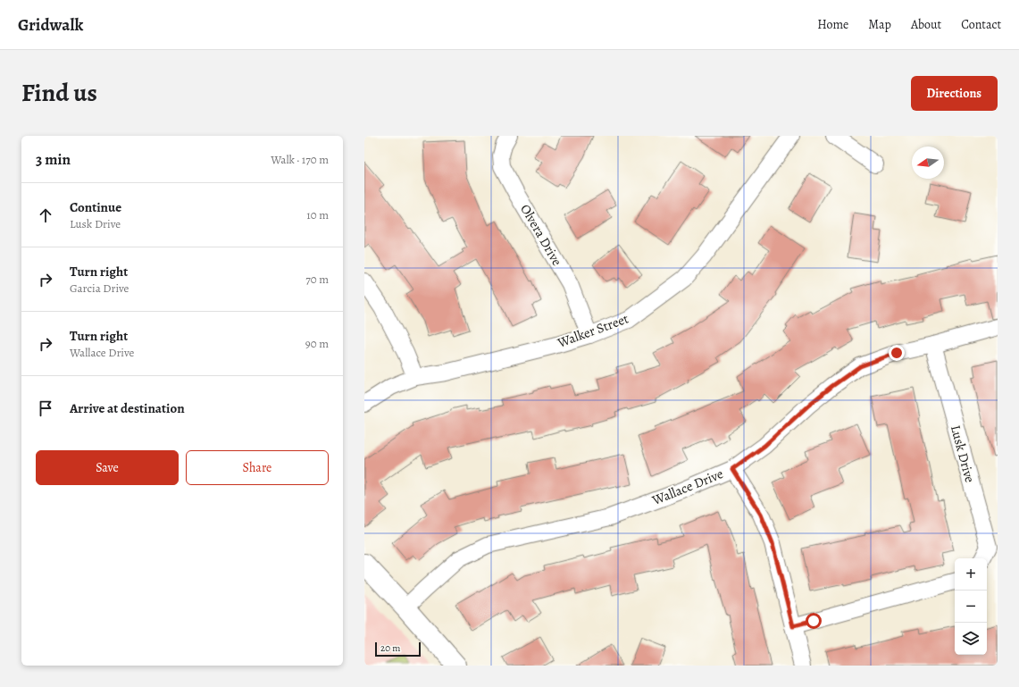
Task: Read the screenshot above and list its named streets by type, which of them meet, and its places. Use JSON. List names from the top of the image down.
{
  "streets": {
    "street": [
      "Olvera Drive",
      "Walker Street",
      "Lusk Drive",
      "Wallace Drive"
    ]
  },
  "crossings": [
    ["Olvera Drive", "Walker Street"],
    ["Lusk Drive", "Wallace Drive"]
  ],
  "scale_bar": "20 m",
  "north": "left",
  "page": {
    "header": "Gridwalk",
    "nav": [
      "Home",
      "Map",
      "About",
      "Contact"
    ],
    "title": "Find us",
    "buttons": [
      "Directions",
      ["Save", "Share"]
    ],
    "heading": ["3 min", "Walk · 170 m"],
    "list": [
      ["Continue", "Lusk Drive", "10 m"],
      ["Turn right", "Garcia Drive", "70 m"],
      ["Turn right", "Wallace Drive", "90 m"],
      "Arrive at destination"
    ],
    "map_buttons": ["+", "−"],
    "scale": "20 m"
  }
}
